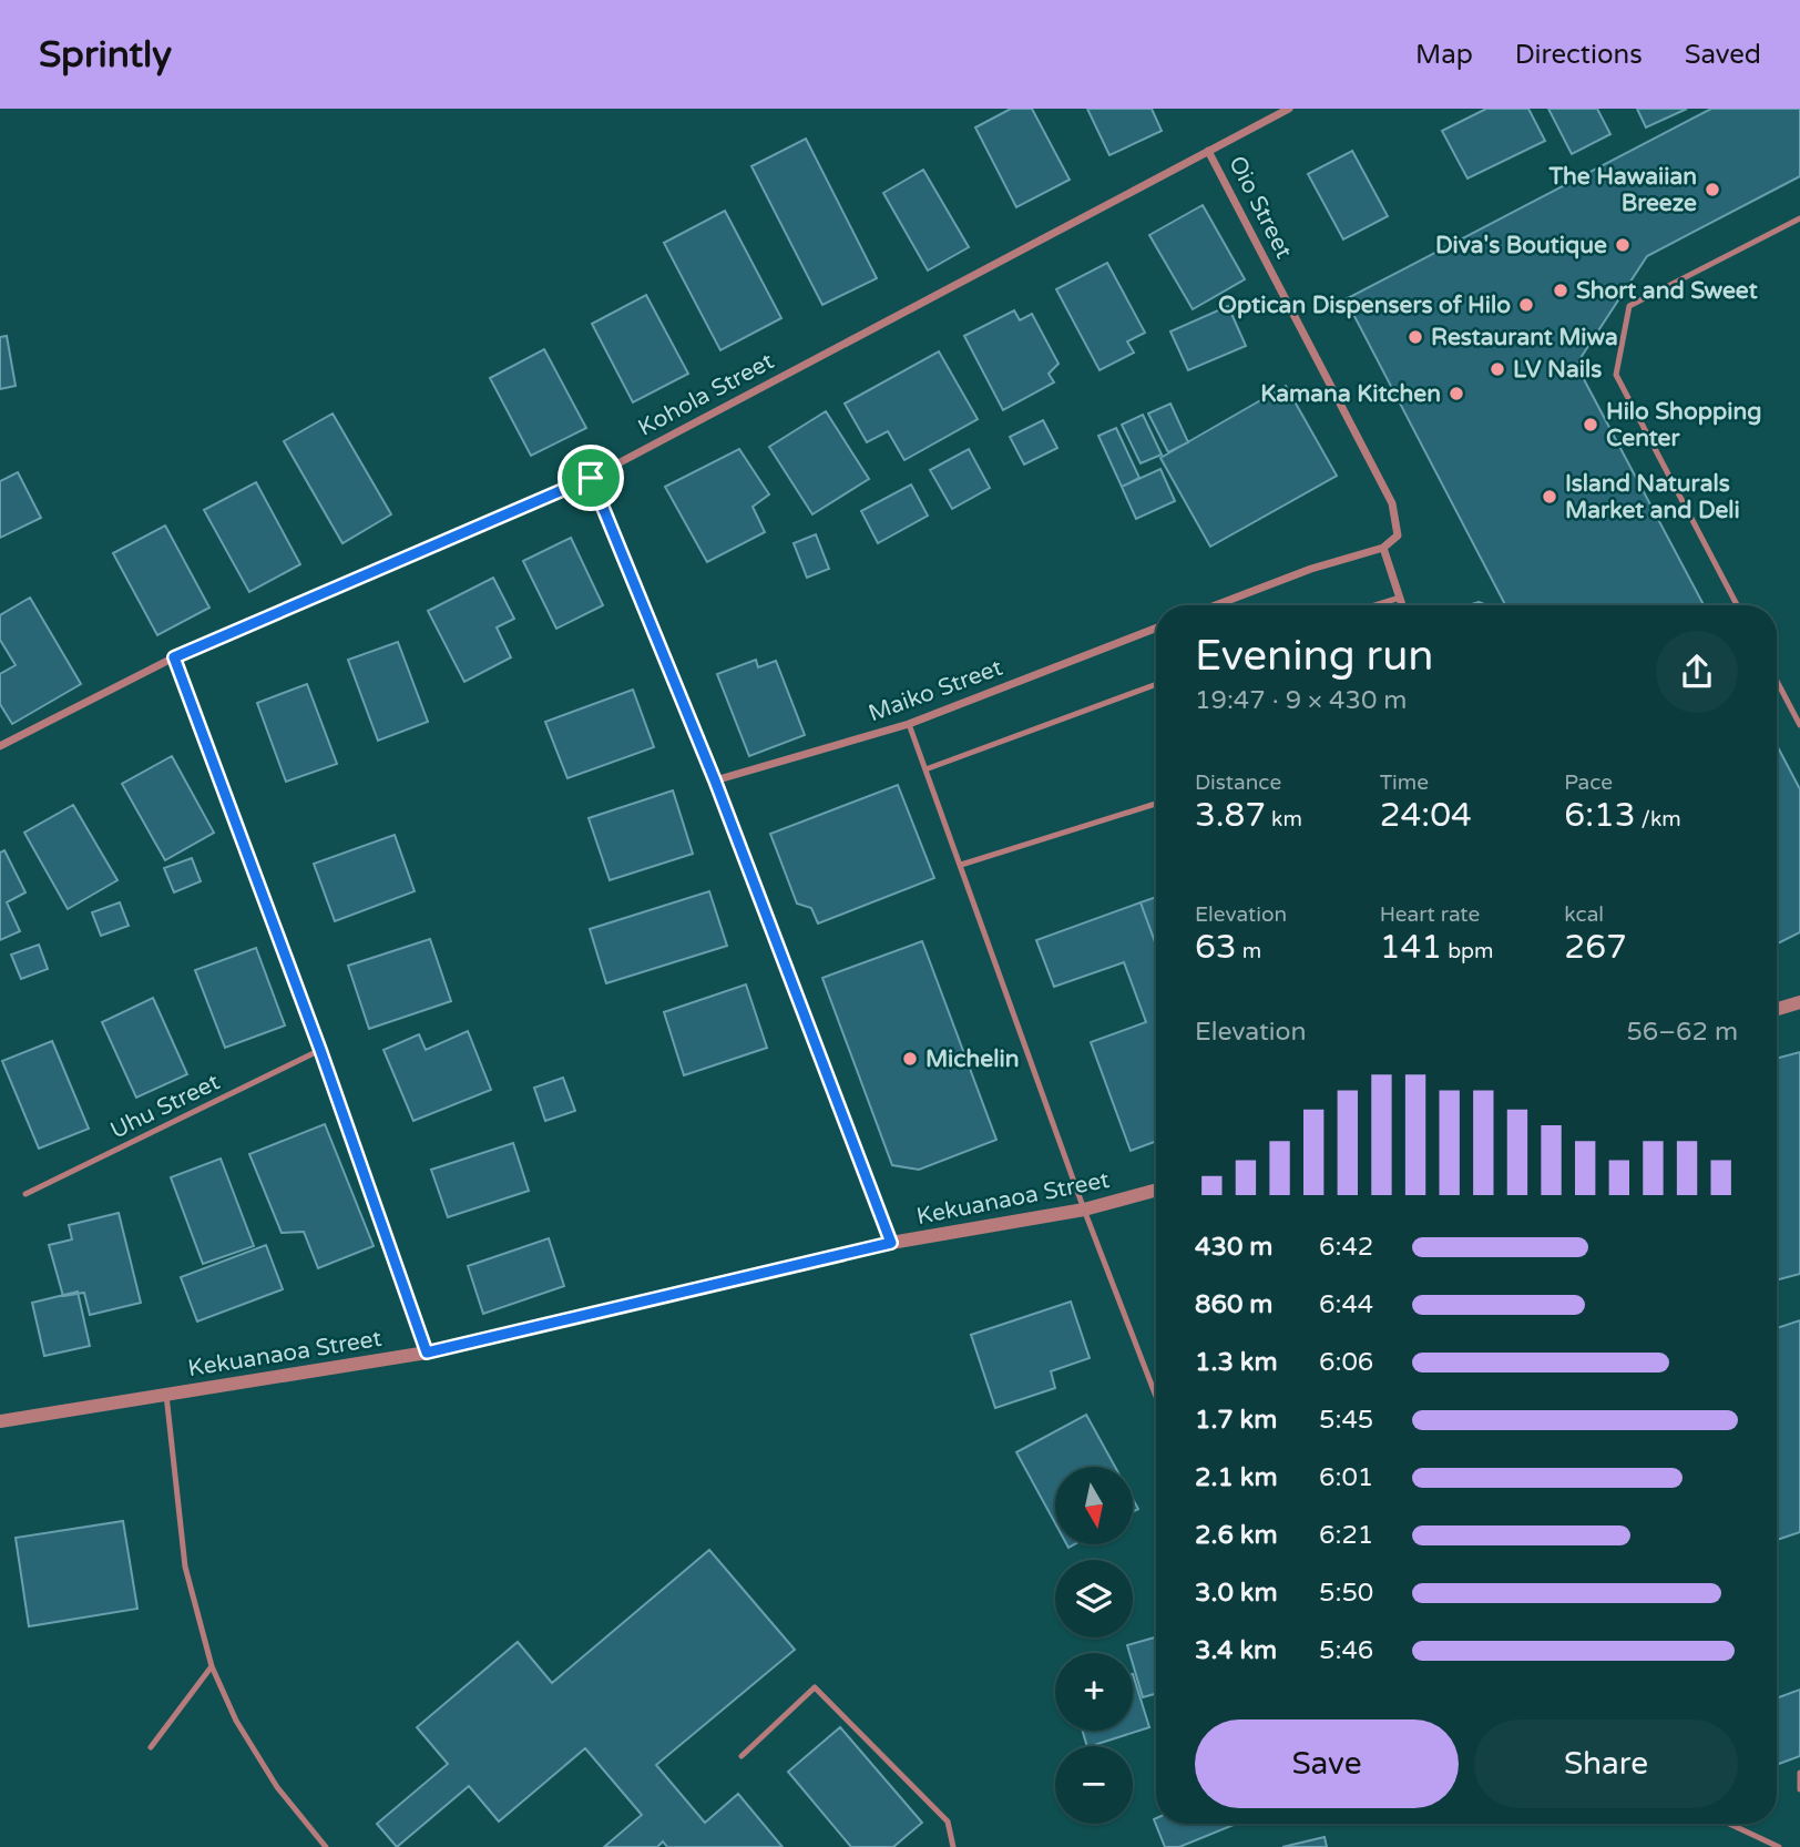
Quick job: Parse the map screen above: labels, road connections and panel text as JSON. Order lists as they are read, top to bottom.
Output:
{
  "streets": {
    "street": [
      "Oio Street",
      "Kohola Street",
      "Maiko Street",
      "Kekuanaoa Street"
    ],
    "lane": ["Uhu Street"]
  },
  "crossings": [
    ["Oio Street", "Kohola Street"]
  ],
  "places": [
    "The Hawaiian Breeze",
    "Diva's Boutique",
    "Short and Sweet",
    "Optican Dispensers of Hilo",
    "Restaurant Miwa",
    "LV Nails",
    "Kamana Kitchen",
    "Hilo Shopping Center",
    "Island Naturals Market and Deli",
    "Michelin"
  ],
  "north": "bottom",
  "page": {
    "header": "Sprintly",
    "nav": ["Map", "Directions", "Saved"],
    "heading": ["Evening run", "19:47 · 9 × 430 m"],
    "stats": [
      ["Distance", "3.87 km"],
      ["Time", "24:04"],
      ["Pace", "6:13 /km"],
      ["Elevation", "63 m"],
      ["Heart rate", "141 bpm"],
      ["kcal", "267"]
    ],
    "chart": ["Elevation", "56–62 m"],
    "list": [
      {
        "name": "430 m",
        "note": "6:42"
      },
      {
        "name": "860 m",
        "note": "6:44"
      },
      {
        "name": "1.3 km",
        "note": "6:06"
      },
      {
        "name": "1.7 km",
        "note": "5:45"
      },
      {
        "name": "2.1 km",
        "note": "6:01"
      },
      {
        "name": "2.6 km",
        "note": "6:21"
      },
      {
        "name": "3.0 km",
        "note": "5:50"
      },
      {
        "name": "3.4 km",
        "note": "5:46"
      }
    ],
    "map_buttons": ["+", "−"],
    "buttons": ["Save", "Share"]
  }
}
